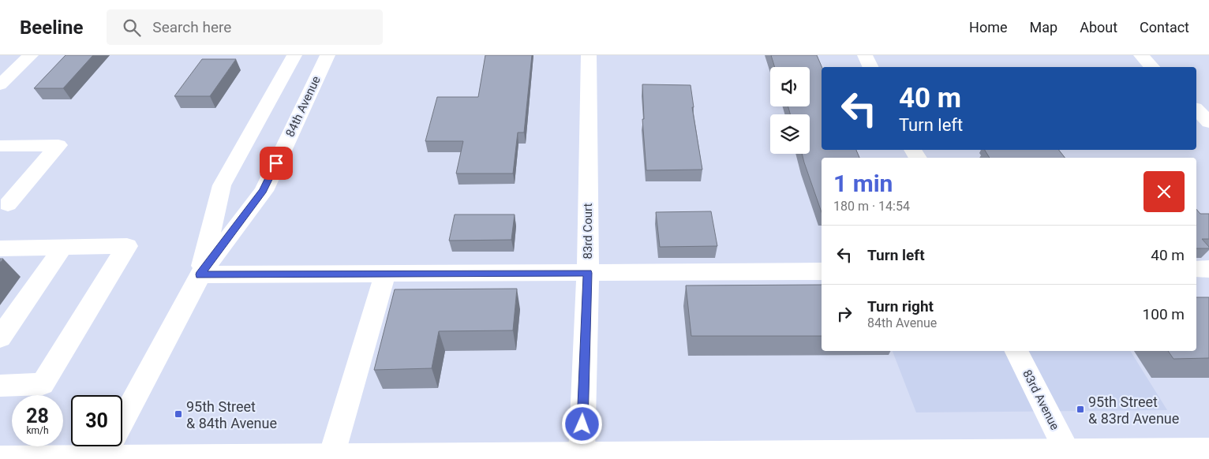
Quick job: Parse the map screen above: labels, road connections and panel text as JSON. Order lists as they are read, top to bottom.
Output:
{
  "streets": {
    "street": ["84th Avenue", "83rd Court", "83rd Avenue"]
  },
  "places": {
    "transit": ["95th Street & 83rd Avenue", "95th Street & 84th Avenue"]
  },
  "page": {
    "header": "Beeline",
    "search": "Search here",
    "nav": [
      "Home",
      "Map",
      "About",
      "Contact"
    ],
    "turn": ["40 m", "Turn left"],
    "heading": ["1 min", "180 m · 14:54"],
    "list": [
      {
        "name": "Turn left",
        "value": "40 m"
      },
      {
        "name": "Turn right",
        "note": "84th Avenue",
        "value": "100 m"
      }
    ],
    "speed": "28 km/h",
    "limit": "30"
  }
}
